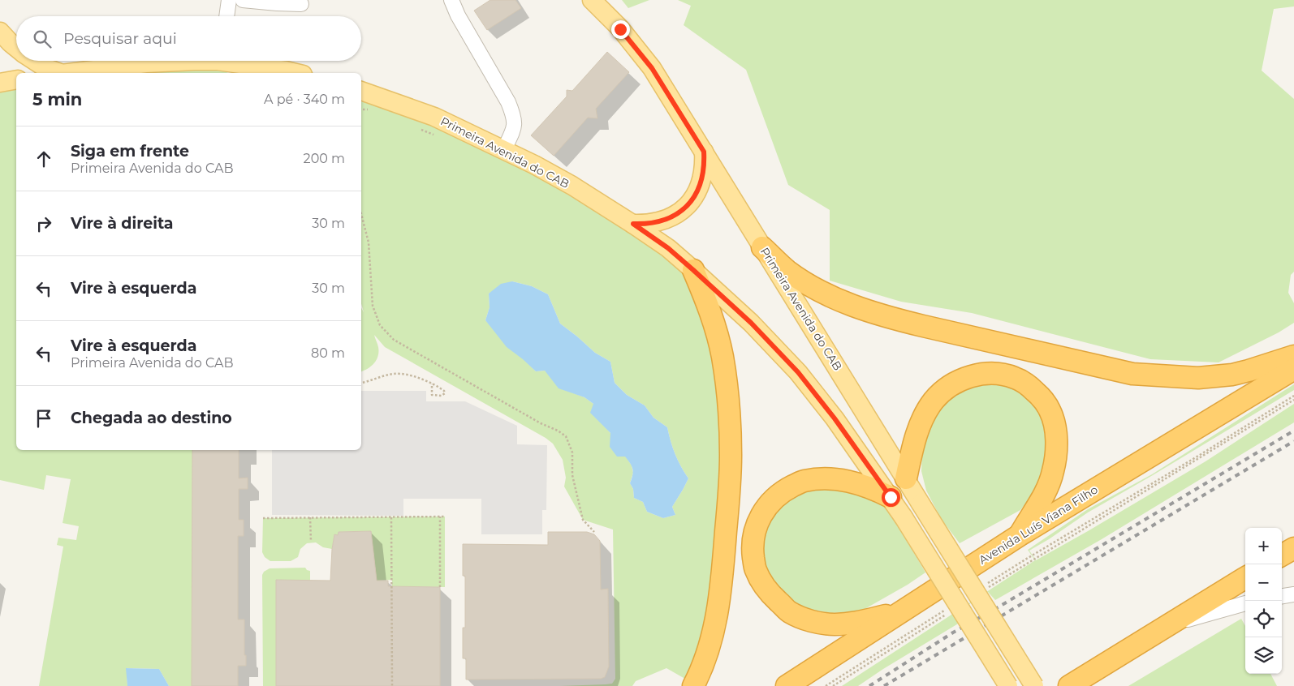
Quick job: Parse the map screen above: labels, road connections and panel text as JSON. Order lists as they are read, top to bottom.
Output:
{
  "streets": {
    "highway": ["Avenida Luís Viana Filho"],
    "main road": ["Primeira Avenida do CAB"]
  },
  "page": {
    "search": "Pesquisar aqui",
    "heading": ["5 min", "A pé · 340 m"],
    "list": [
      ["Siga em frente", "Primeira Avenida do CAB", "200 m"],
      ["Vire à direita", "30 m"],
      ["Vire à esquerda", "30 m"],
      ["Vire à esquerda", "Primeira Avenida do CAB", "80 m"],
      "Chegada ao destino"
    ],
    "map_buttons": ["+", "−"]
  }
}
